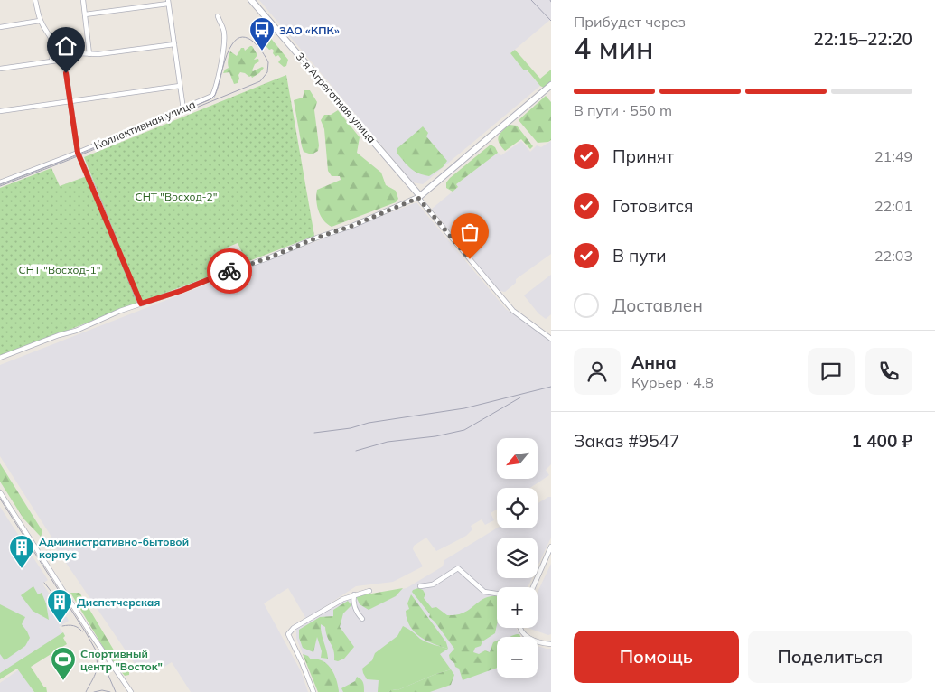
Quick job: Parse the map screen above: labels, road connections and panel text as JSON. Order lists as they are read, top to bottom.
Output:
{
  "streets": {
    "street": ["3-я Агрегатная улица", "Коллективная улица"]
  },
  "parks": ["СНТ \"Восход-2\"", "СНТ \"Восход-1\""],
  "places": {
    "bus stop": ["ЗАО «КПК»"],
    "building": ["Административно-бытовой корпус", "Диспетчерская"],
    "sports": ["Спортивный центр \"Восток\""]
  },
  "north": "bottom left",
  "page": {
    "heading": ["4 мин", "Прибудет через", "22:15–22:20"],
    "panel": [
      "Анна",
      "Курьер · 4.8",
      "Заказ #9547",
      "1 400 ₽"
    ],
    "bar": "В пути · 550 m",
    "list": [
      ["Принят", "21:49"],
      ["Готовится", "22:01"],
      ["В пути", "22:03"],
      "Доставлен"
    ],
    "map_buttons": ["+", "−"],
    "buttons": ["Помощь", "Поделиться"]
  }
}
